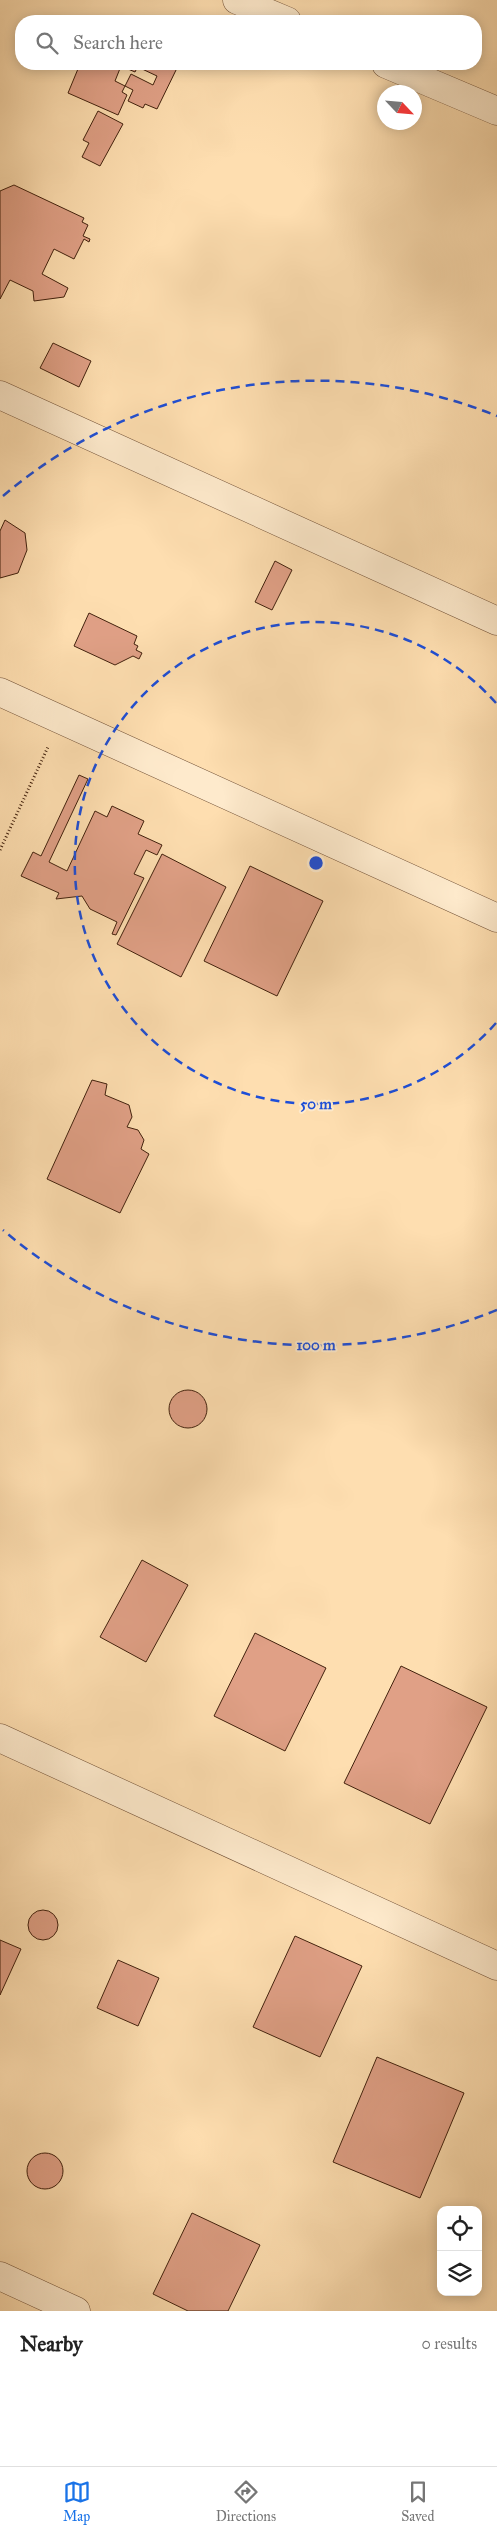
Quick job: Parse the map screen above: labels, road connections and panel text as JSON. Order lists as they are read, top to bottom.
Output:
{
  "north": "bottom right",
  "page": {
    "search": "Search here",
    "heading": ["Nearby", "0 results"],
    "nav": ["Map", "Directions", "Saved"]
  },
  "rings": ["50 m", "100 m"]
}
